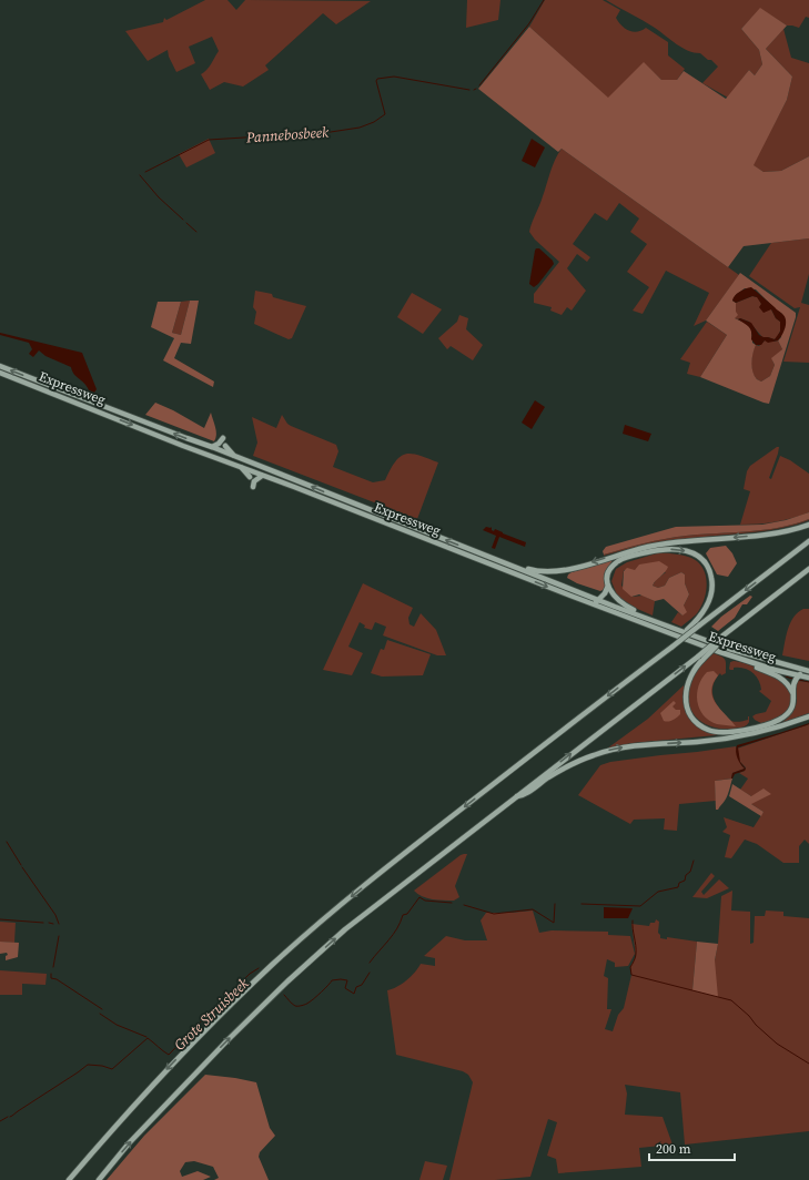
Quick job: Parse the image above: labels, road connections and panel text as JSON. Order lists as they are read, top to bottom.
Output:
{
  "streets": {
    "highway": ["Expressweg"]
  },
  "water": ["Pannebosbeek", "Grote Struisbeek"],
  "scale_bar": "200 m"
}
